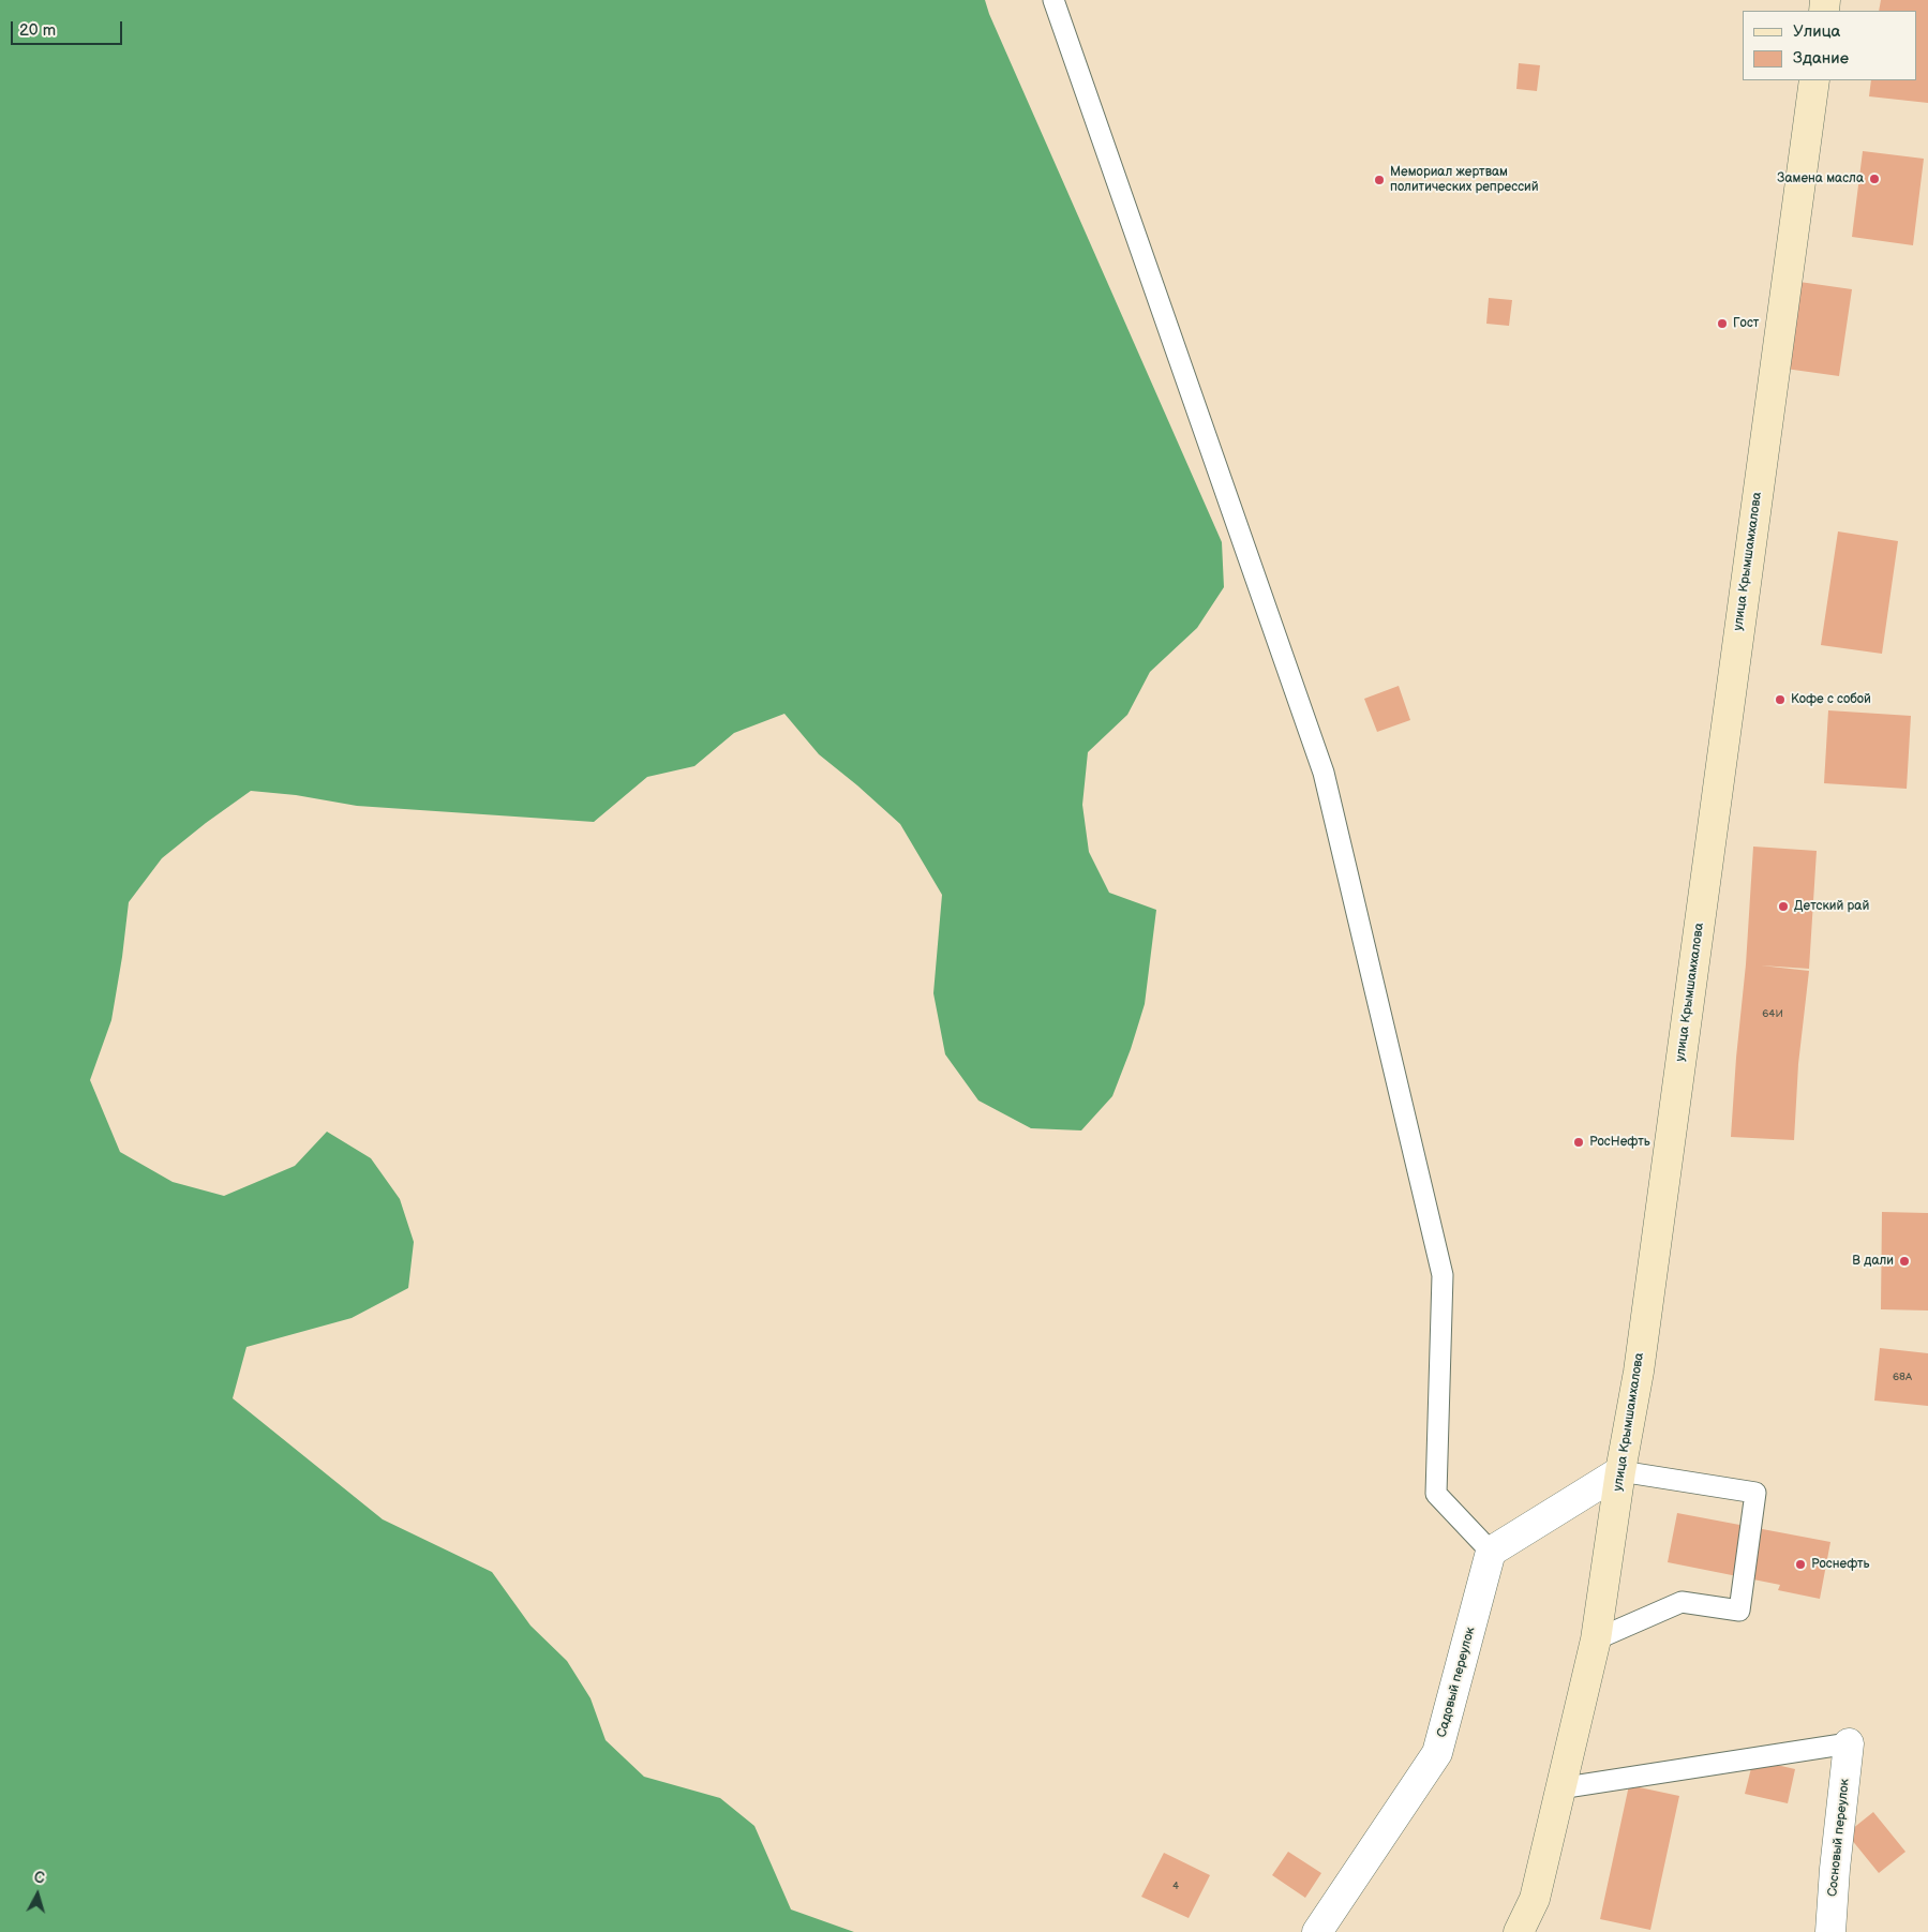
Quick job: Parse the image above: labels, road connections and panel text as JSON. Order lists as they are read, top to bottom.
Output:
{
  "streets": {
    "main road": ["улица Крымшамхалова"],
    "street": ["Садовый переулок", "Сосновый переулок"]
  },
  "places": [
    "Замена масла",
    "Мемориал жертвам политических репрессий",
    "Гост",
    "Кофе с собой",
    "Детский рай",
    "РосНефть",
    "В дали",
    "Роснефть"
  ],
  "house_numbers": ["64И", "68А", "4"],
  "legend": ["Улица", "Здание"],
  "scale_bar": "20 m",
  "north": "top"
}
